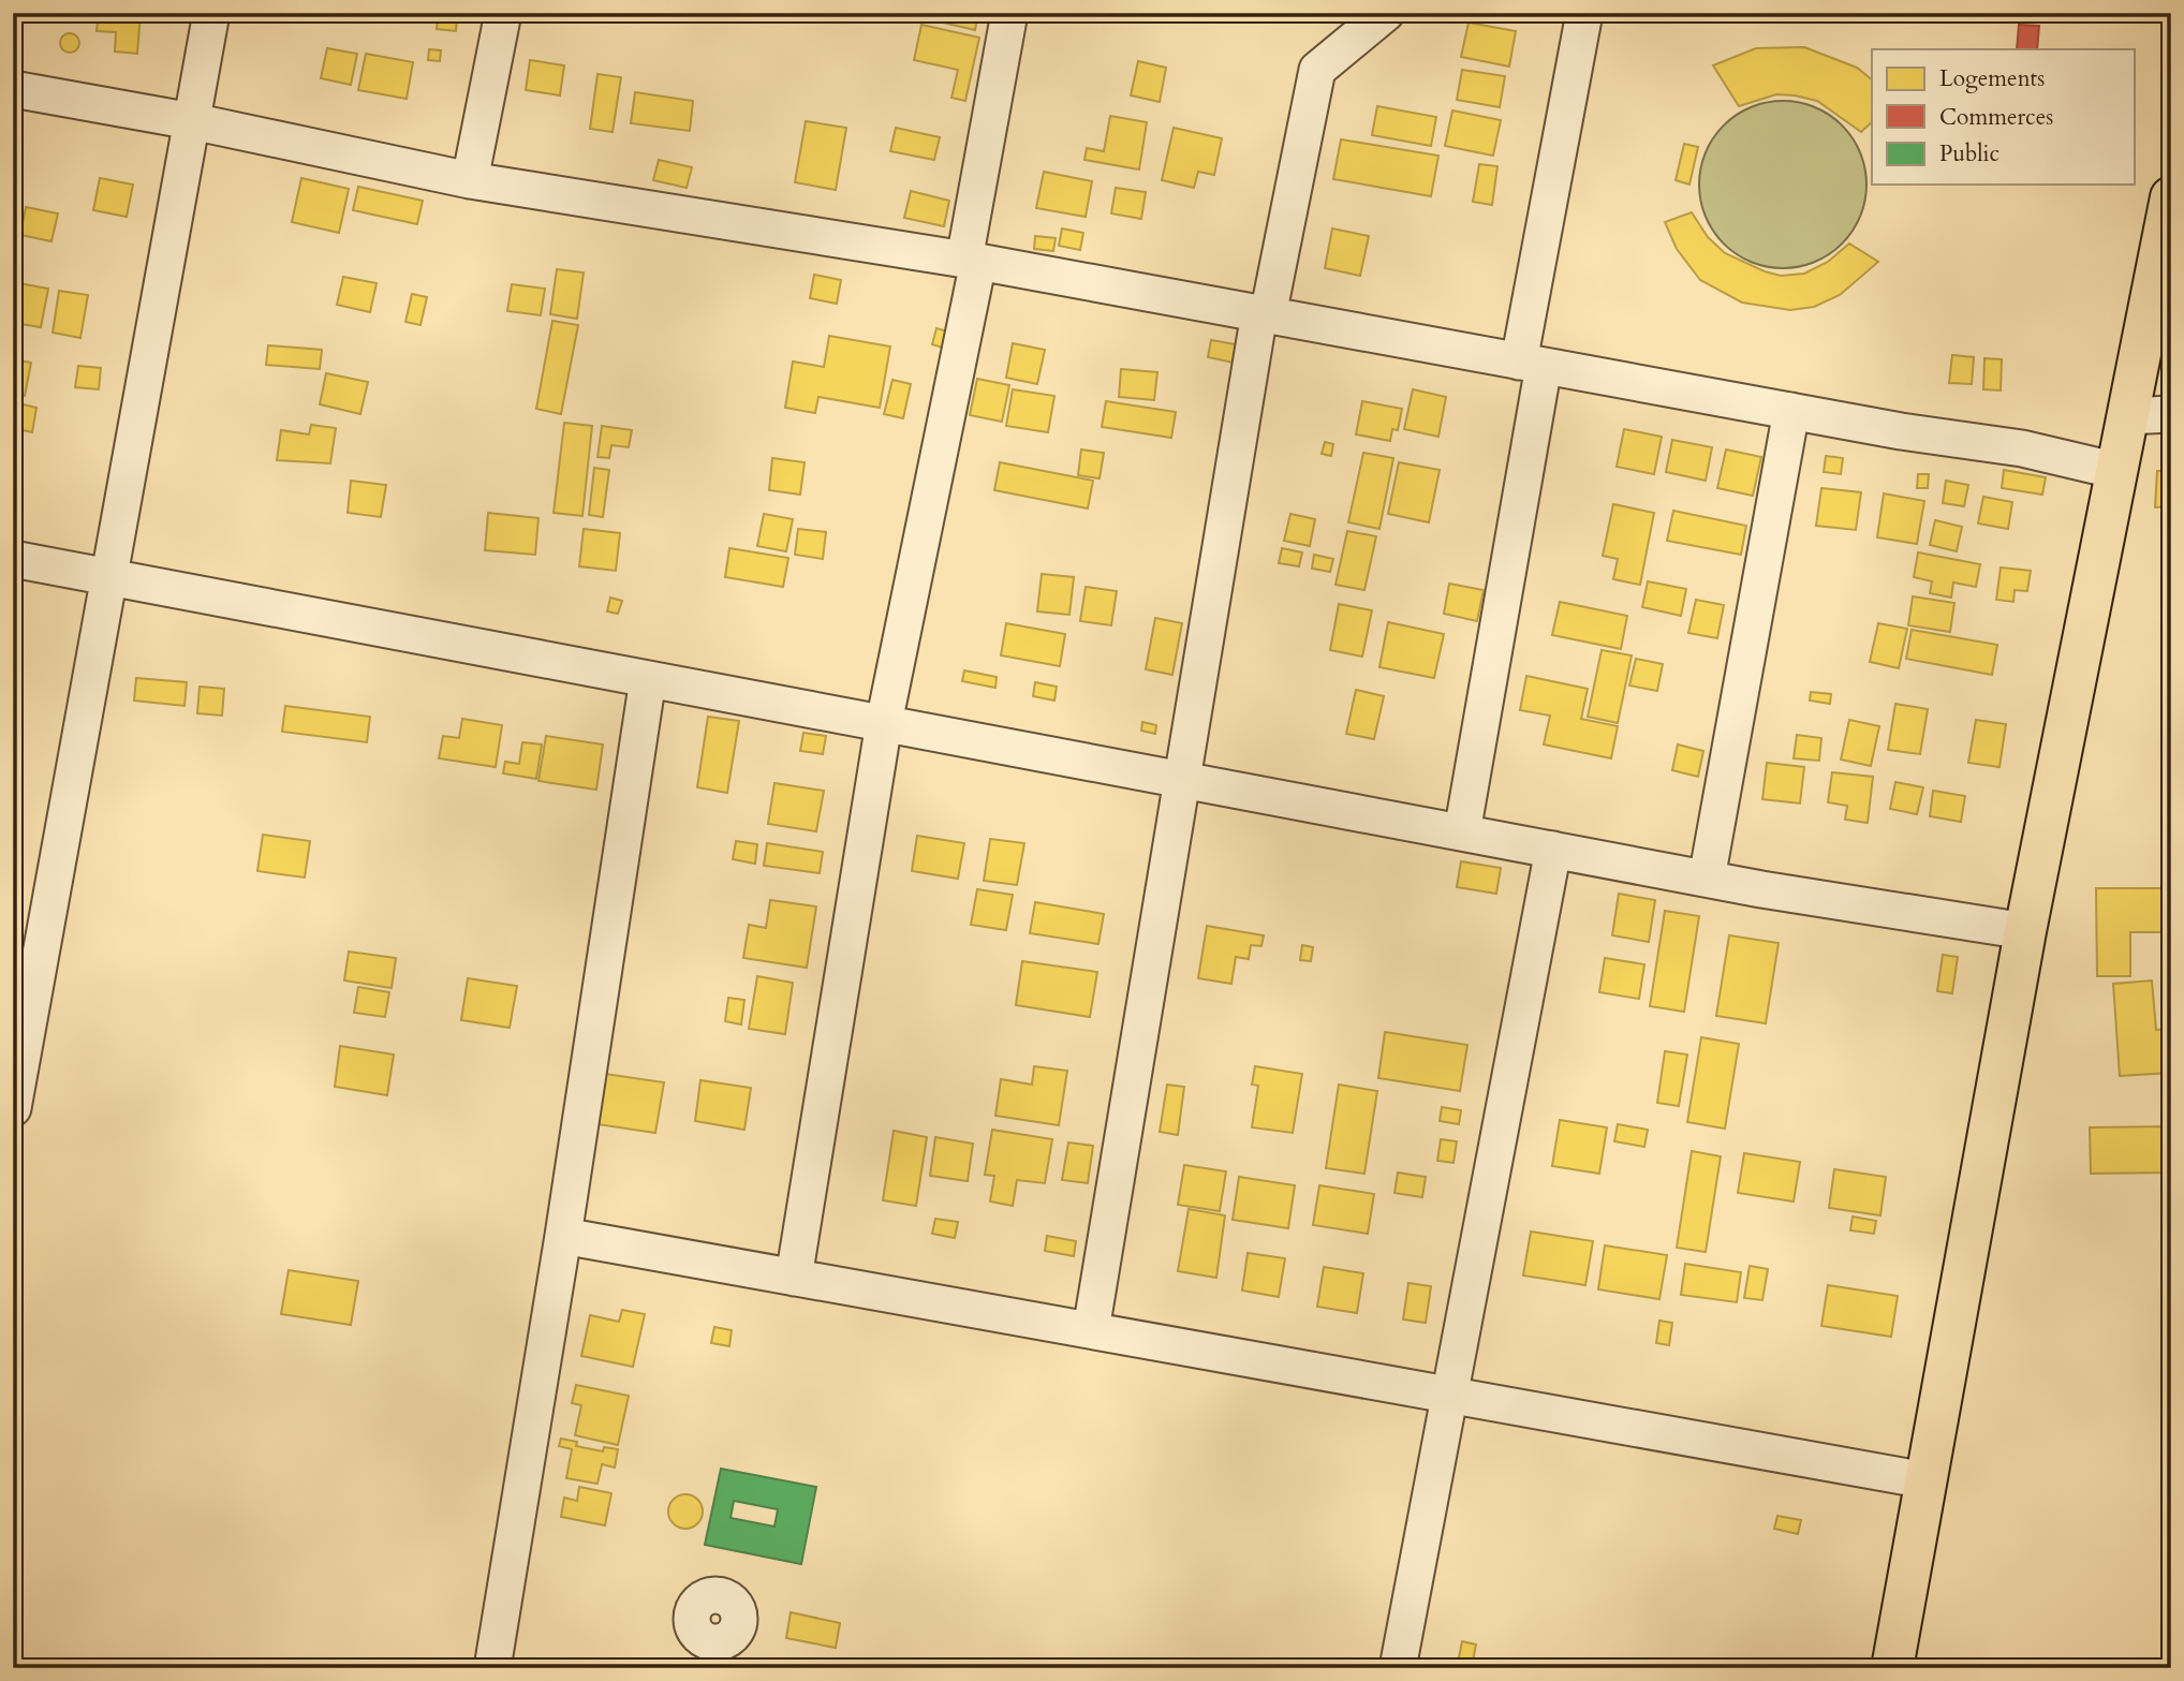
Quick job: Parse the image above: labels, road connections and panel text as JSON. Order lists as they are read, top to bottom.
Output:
{
  "legend": ["Logements", "Commerces", "Public"]
}
